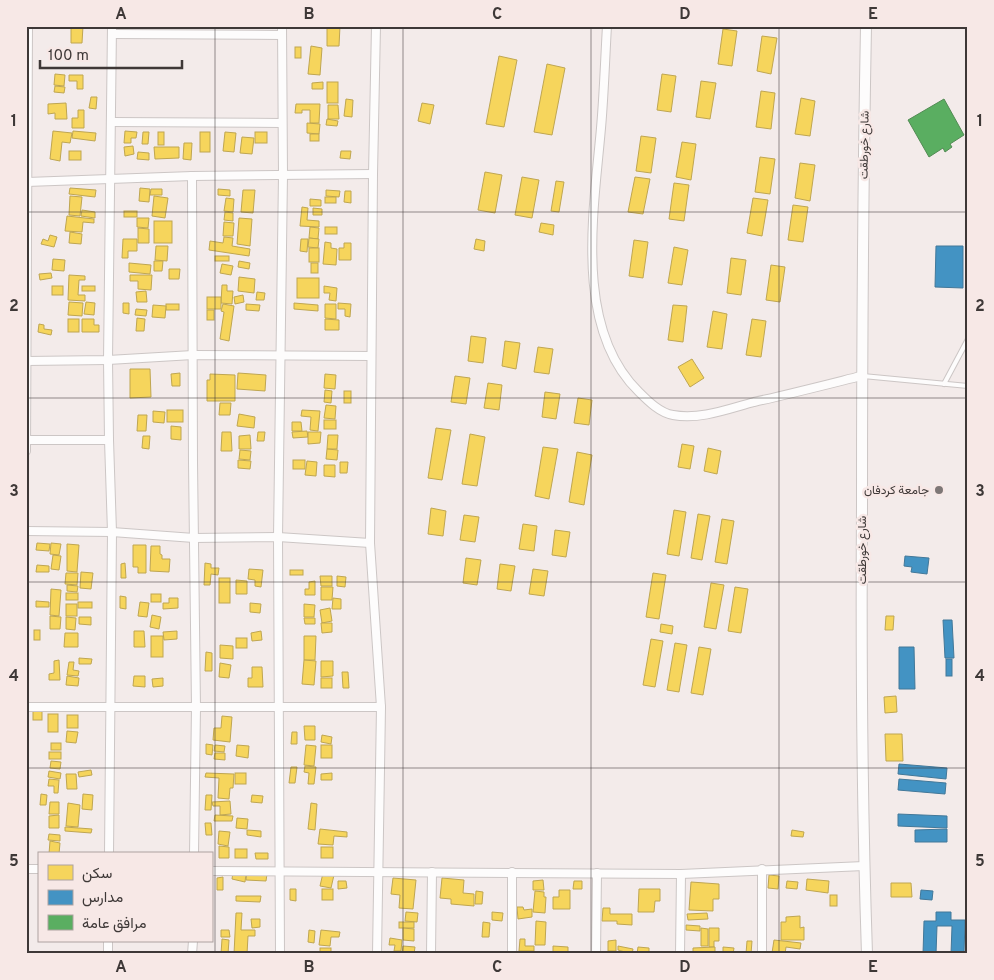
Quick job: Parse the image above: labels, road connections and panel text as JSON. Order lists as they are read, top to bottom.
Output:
{
  "streets": {
    "street": ["شارع خورطقت"]
  },
  "places": ["جامعة كردفان"],
  "legend": ["سكن", "مدارس", "مرافق عامة"],
  "scale_bar": "100 m",
  "grid": {
    "columns": [
      "A",
      "B",
      "C",
      "D",
      "E"
    ],
    "rows": [
      "1",
      "2",
      "3",
      "4",
      "5"
    ]
  }
}
